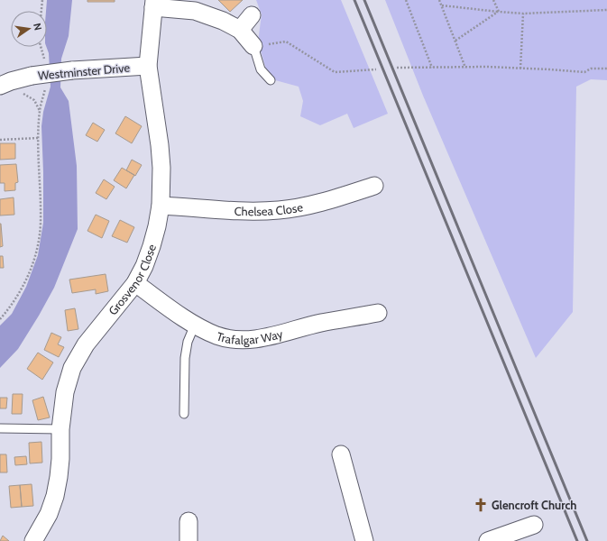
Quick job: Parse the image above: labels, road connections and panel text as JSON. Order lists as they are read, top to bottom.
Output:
{
  "streets": {
    "street": [
      "Westminster Drive",
      "Chelsea Close",
      "Grosvenor Close",
      "Trafalgar Way"
    ]
  },
  "crossings": [
    ["Westminster Drive", "Grosvenor Close"],
    ["Chelsea Close", "Grosvenor Close"],
    ["Grosvenor Close", "Trafalgar Way"]
  ],
  "places": {
    "church": ["Glencroft Church"]
  },
  "north": "right"
}
